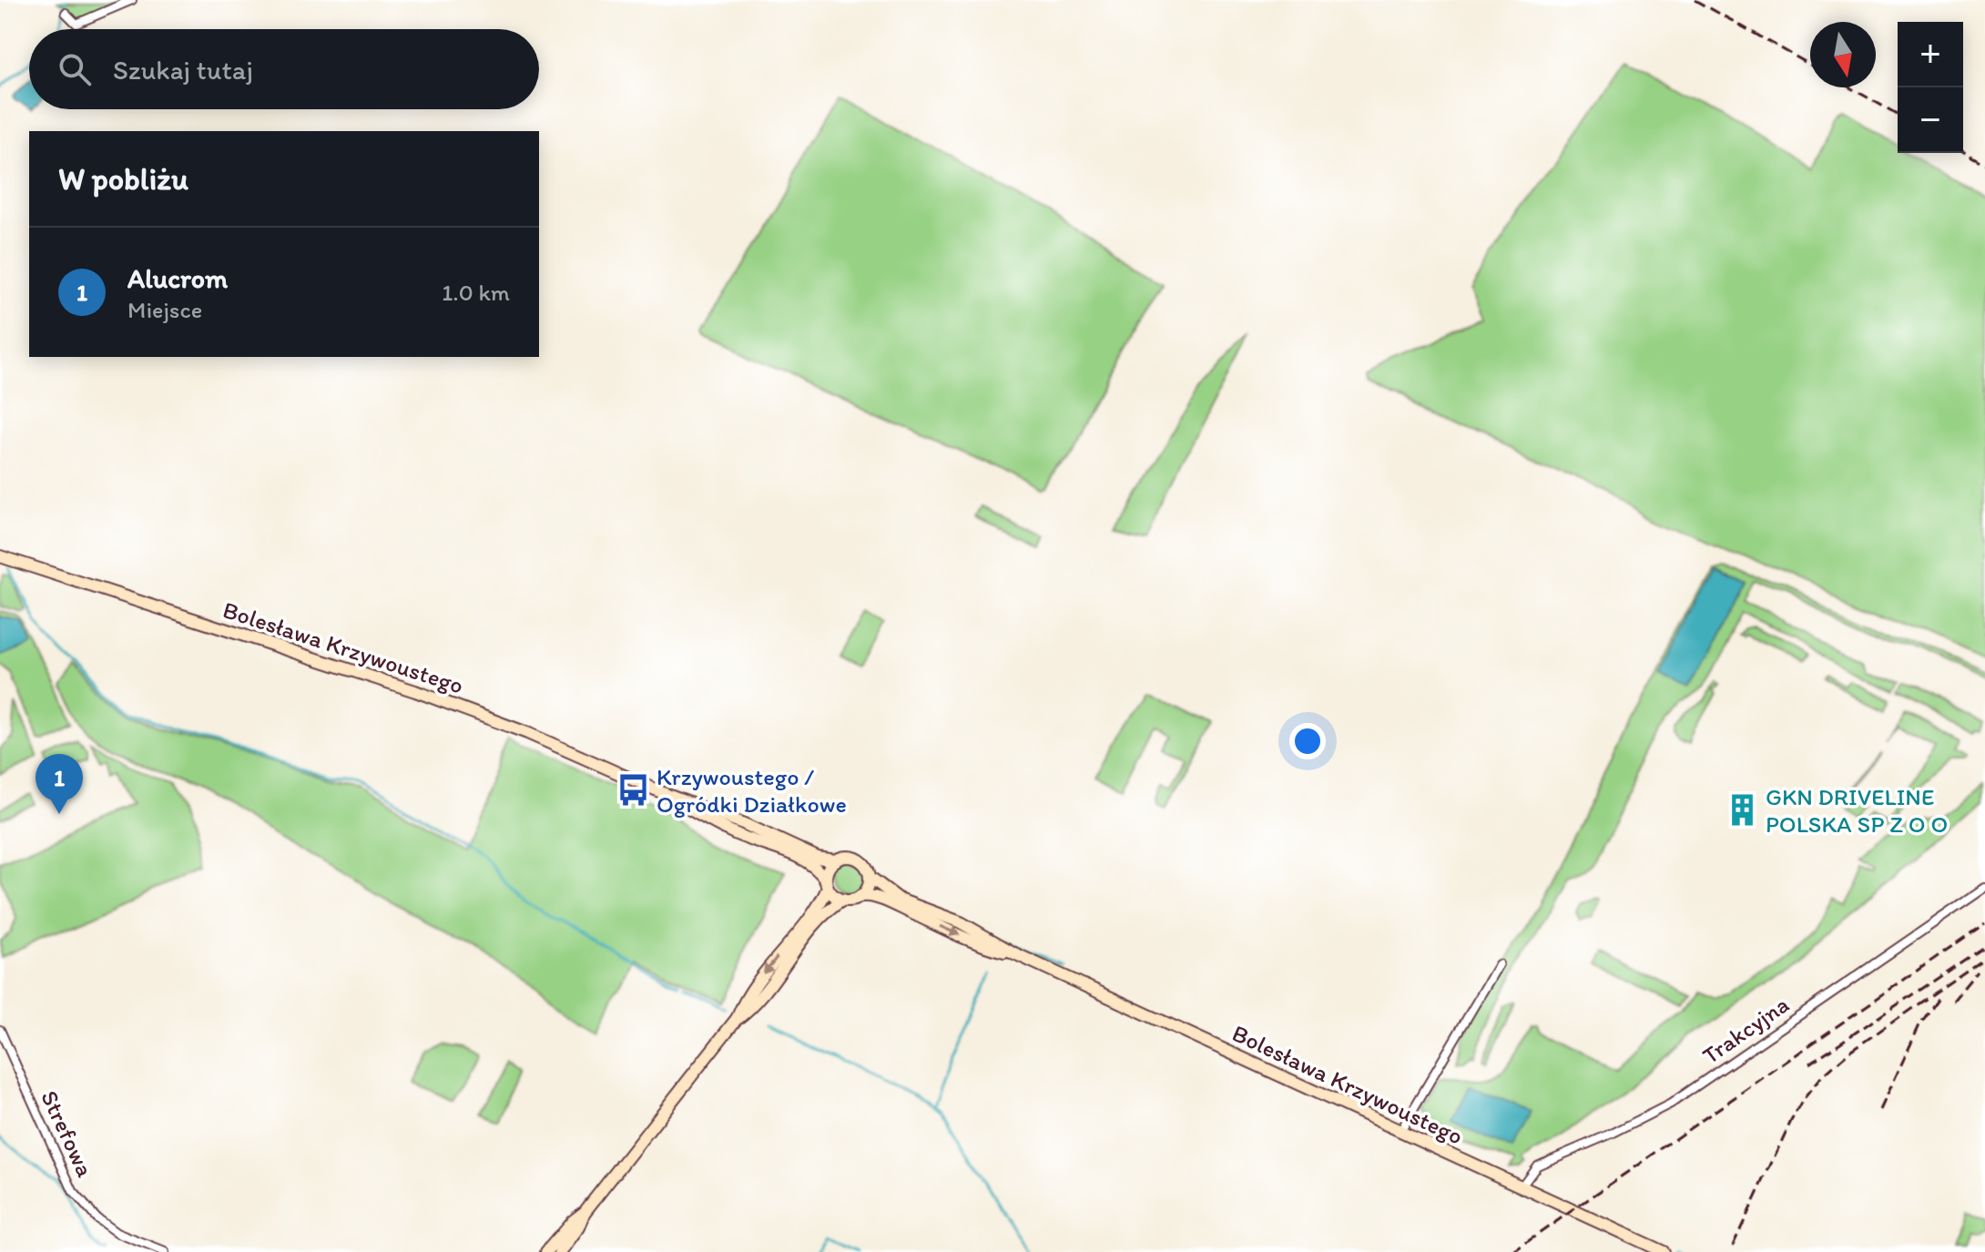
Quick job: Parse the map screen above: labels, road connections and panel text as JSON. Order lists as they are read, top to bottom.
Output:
{
  "streets": {
    "main road": ["Bolesława Krzywoustego"],
    "street": ["Trakcyjna", "Strefowa"]
  },
  "crossings": [
    ["Bolesława Krzywoustego", "Trakcyjna"]
  ],
  "places": {
    "bus stop": ["Krzywoustego / Ogródki Działkowe"],
    "building": ["GKN DRIVELINE POLSKA SP Z O O"]
  },
  "north": "bottom",
  "page": {
    "map_buttons": ["+", "−"],
    "search": "Szukaj tutaj",
    "heading": "W pobliżu",
    "list": [
      {
        "mark": "1",
        "name": "Alucrom",
        "note": "Miejsce",
        "value": "1.0 km"
      }
    ],
    "pins": "1"
  }
}
